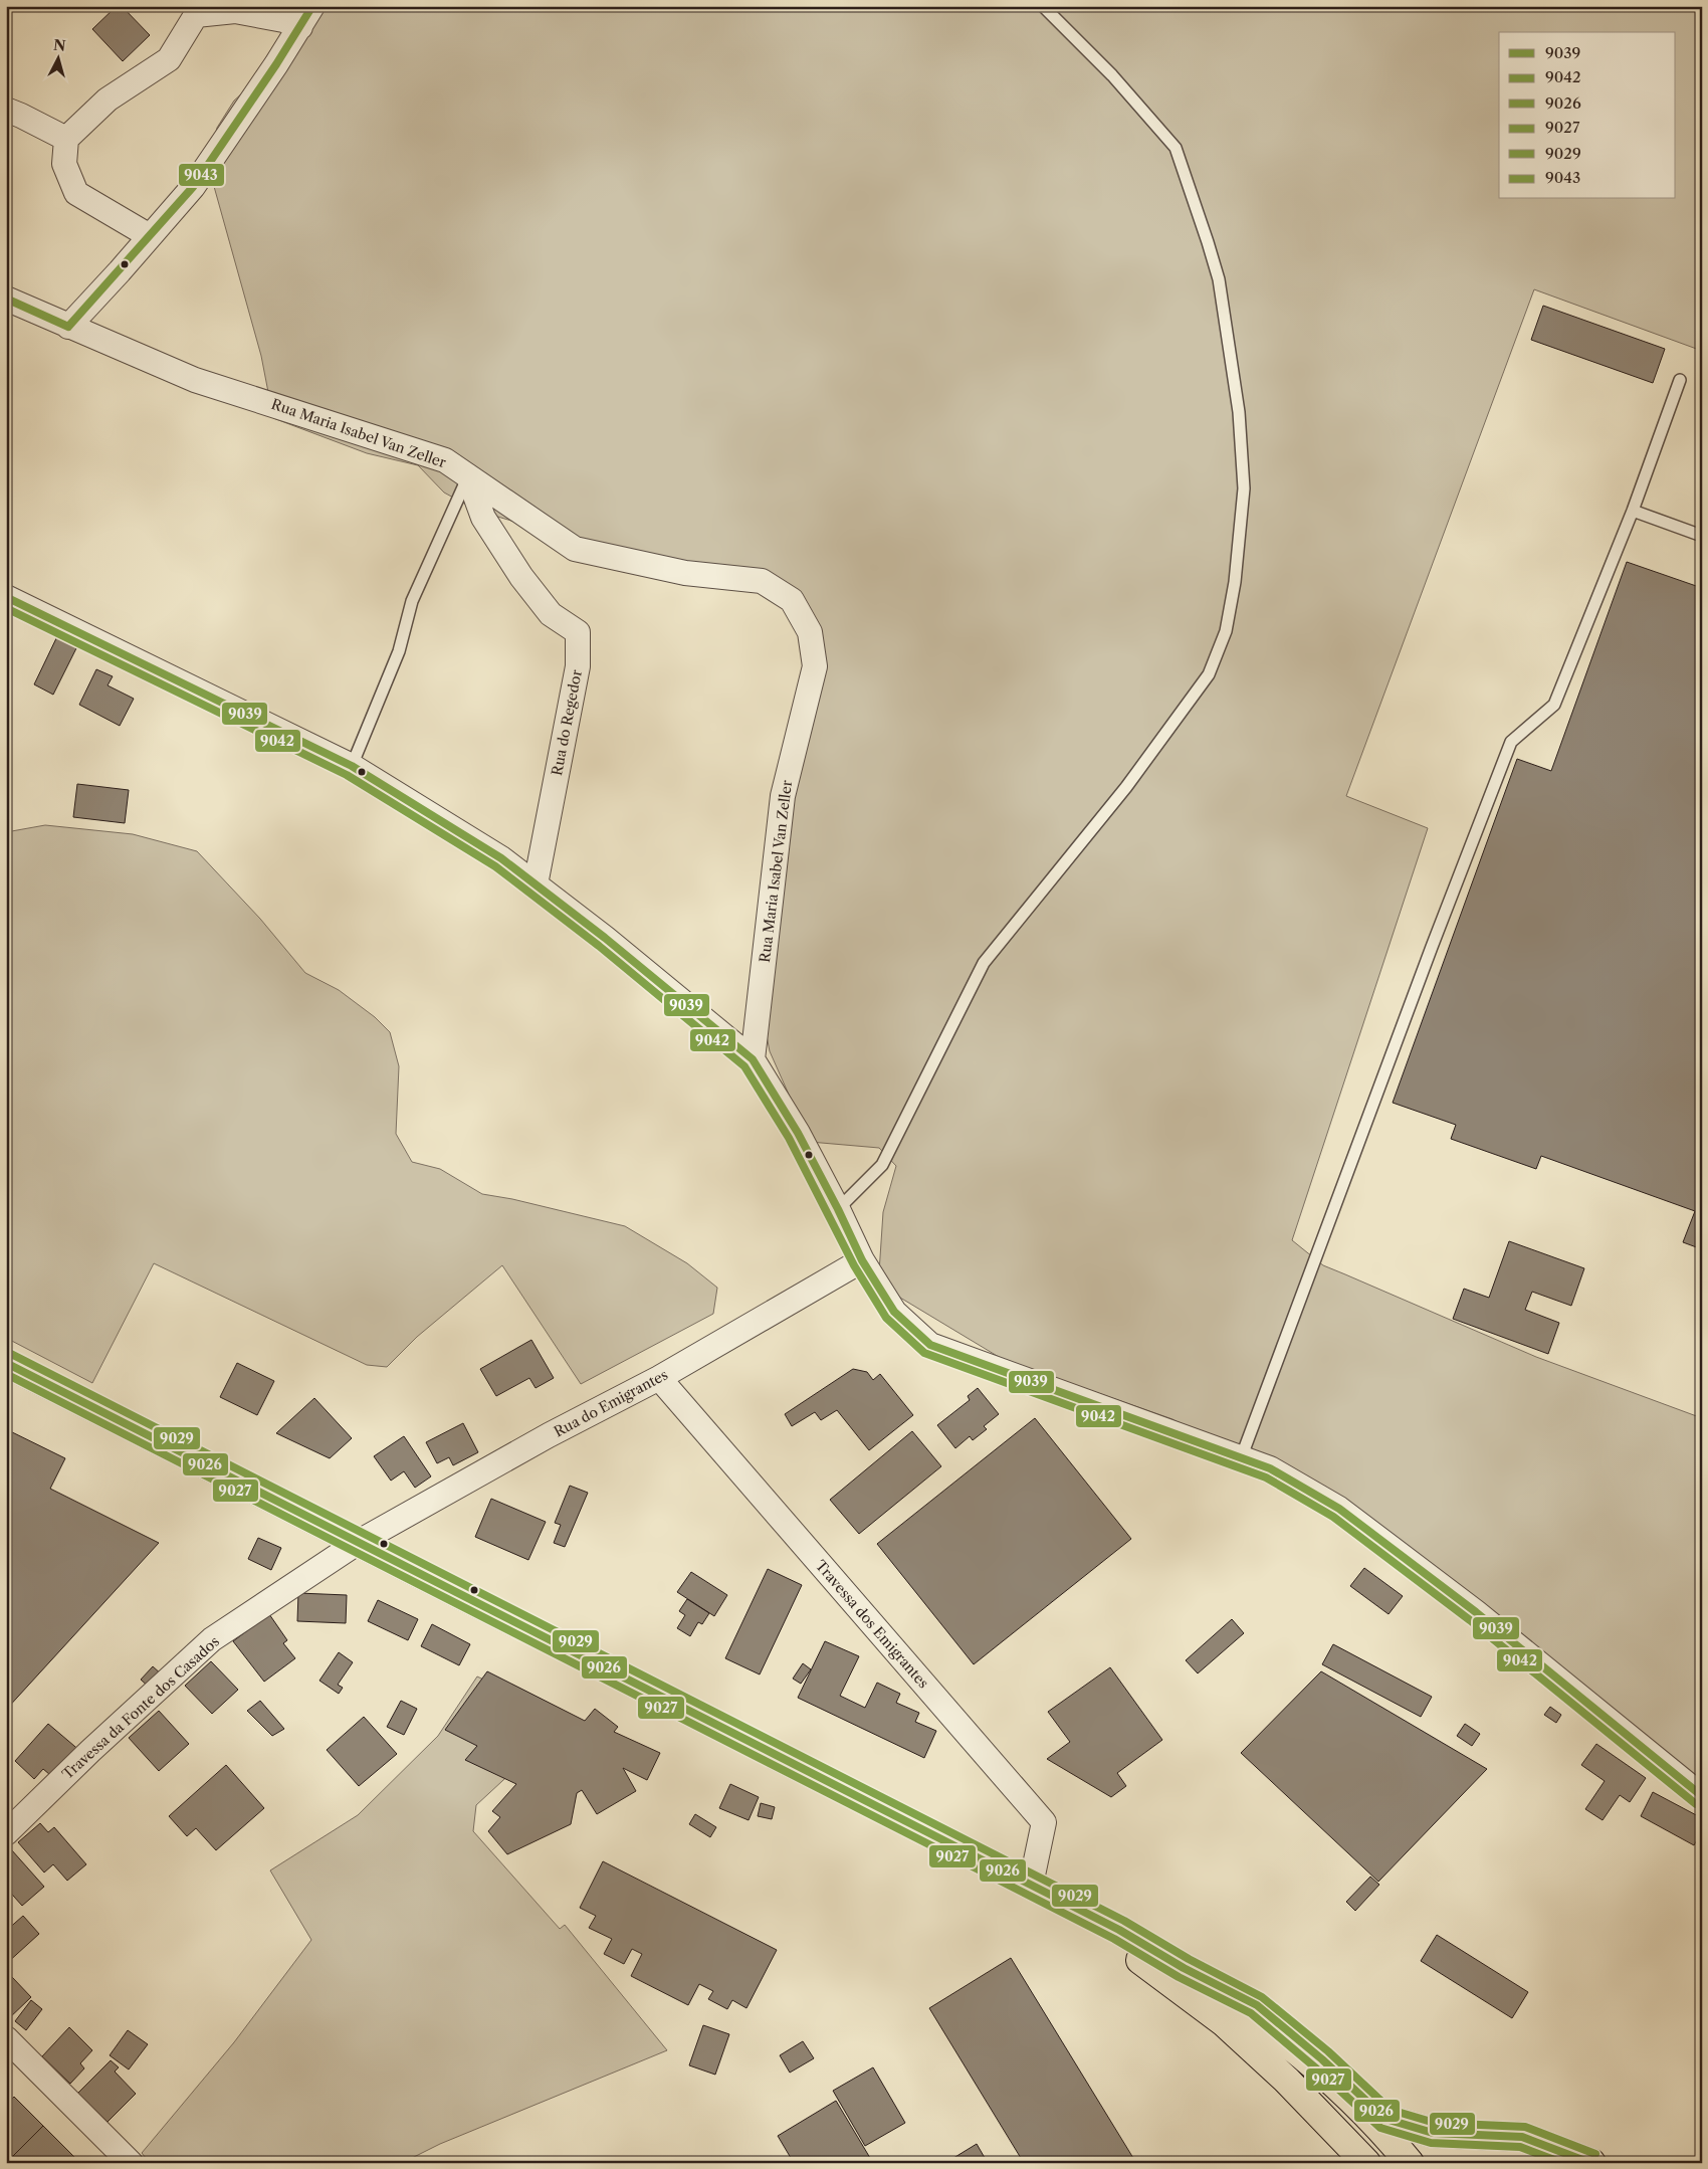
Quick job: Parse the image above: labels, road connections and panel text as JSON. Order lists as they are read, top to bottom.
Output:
{
  "streets": {
    "street": [
      "Rua Maria Isabel Van Zeller",
      "Rua do Regedor",
      "Rua do Emigrantes",
      "Travessa dos Emigrantes",
      "Travessa da Fonte dos Casados"
    ]
  },
  "crossings": [
    ["Rua Maria Isabel Van Zeller", "Rua do Regedor"],
    ["Rua do Emigrantes", "Travessa dos Emigrantes"],
    ["Rua do Emigrantes", "Travessa da Fonte dos Casados"]
  ],
  "lines": [
    "transit line 9043",
    "transit line 9039",
    "transit line 9042",
    "transit line 9029",
    "transit line 9026",
    "transit line 9027"
  ],
  "legend": [
    "9039",
    "9042",
    "9026",
    "9027",
    "9029",
    "9043"
  ],
  "north": "top"
}
